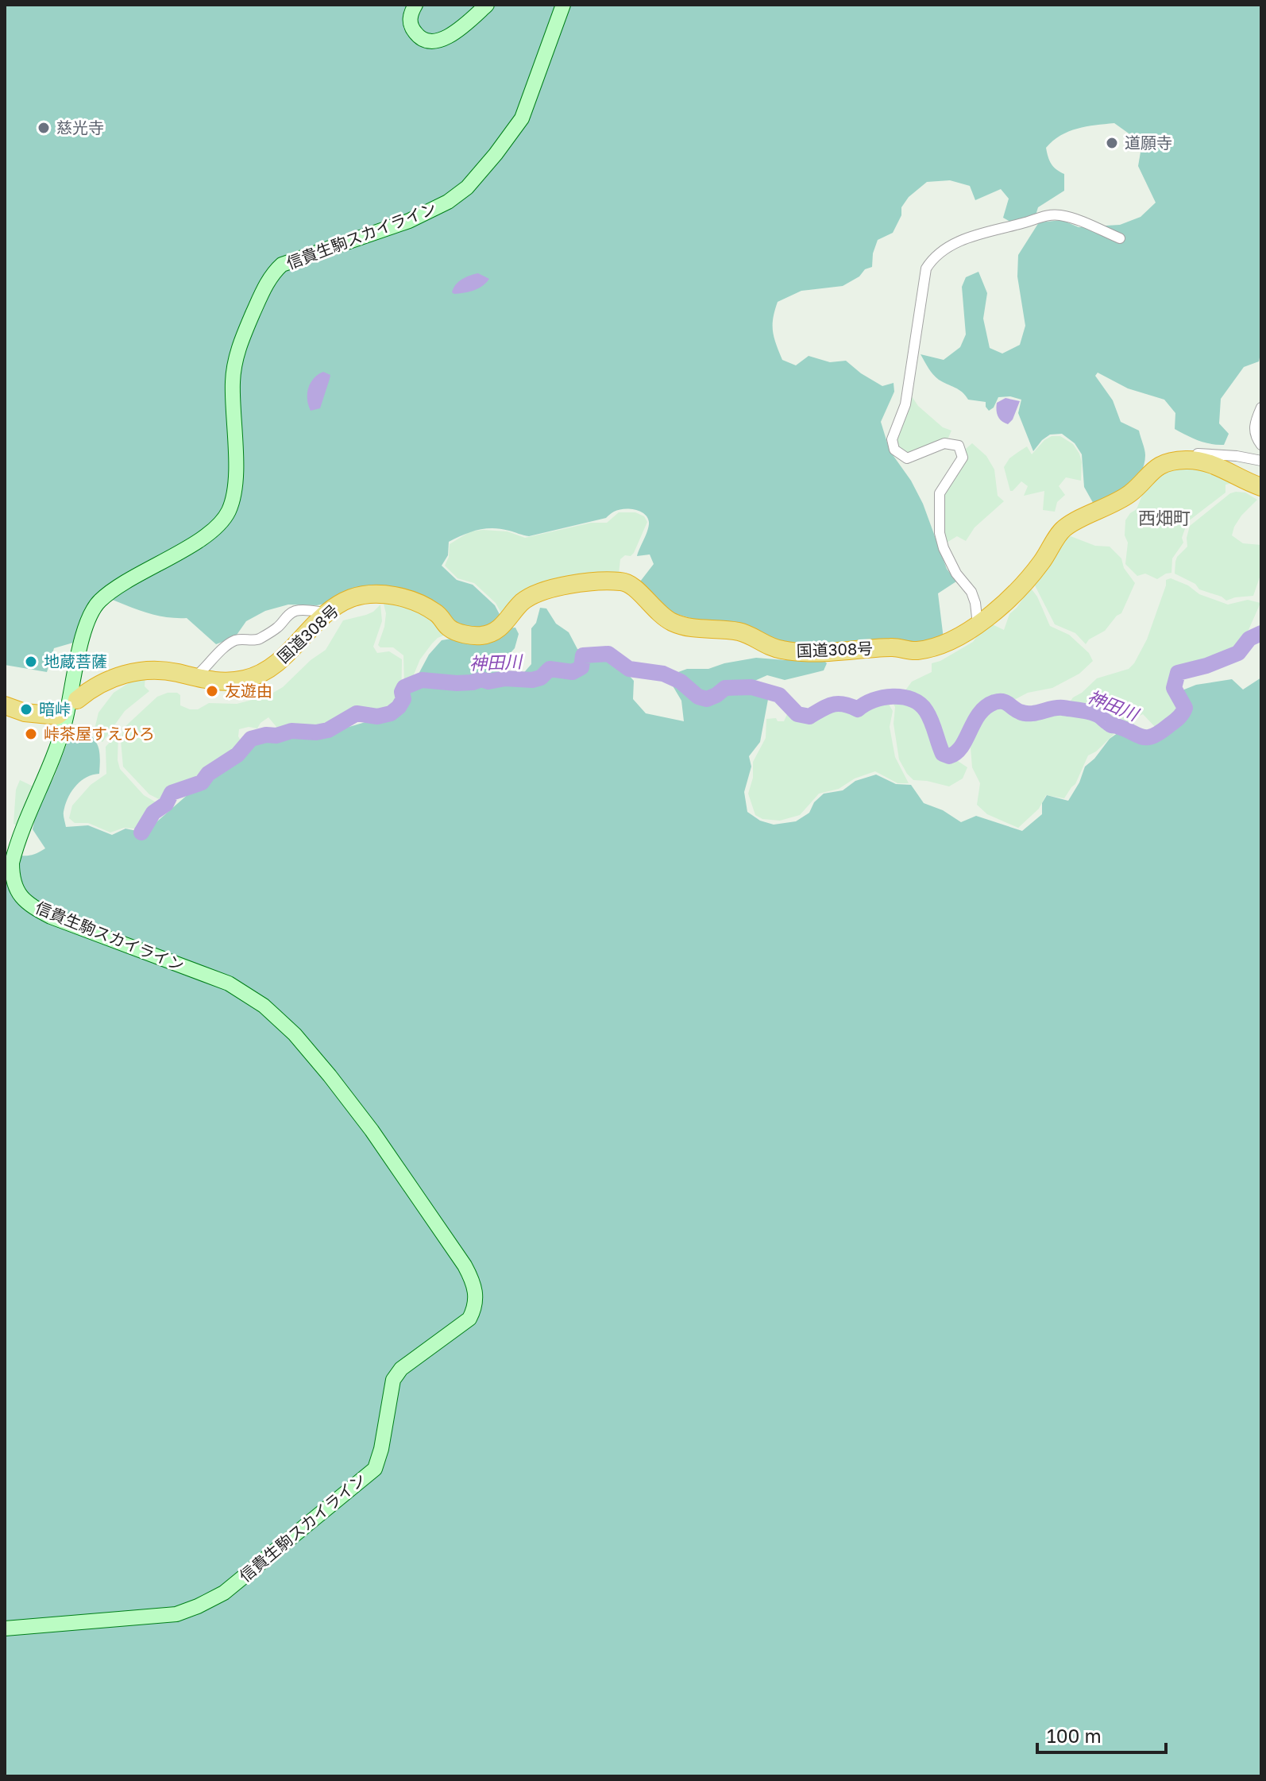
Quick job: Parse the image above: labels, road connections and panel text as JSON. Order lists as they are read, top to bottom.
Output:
{
  "streets": {
    "highway": ["国道308号"],
    "street": ["信貴生駒スカイライン"]
  },
  "districts": ["西畑町"],
  "water": ["神田川"],
  "places": [
    "慈光寺",
    "道願寺",
    "地蔵菩薩",
    "友遊由",
    "暗峠",
    "峠茶屋すえひろ"
  ],
  "scale_bar": "100 m"
}
